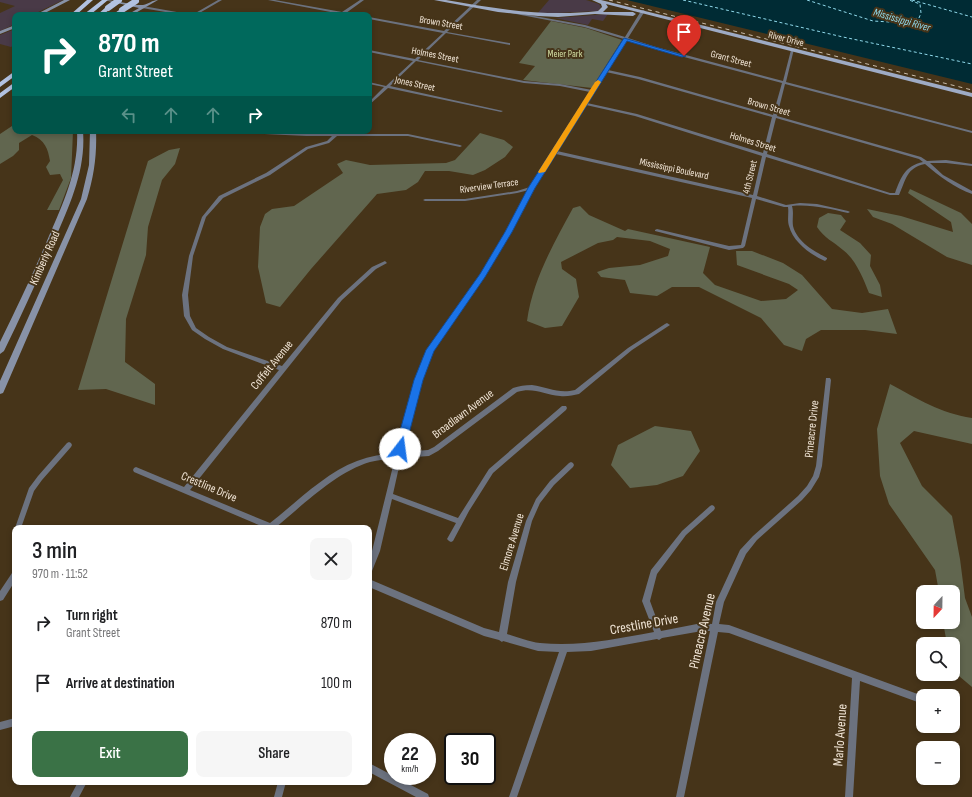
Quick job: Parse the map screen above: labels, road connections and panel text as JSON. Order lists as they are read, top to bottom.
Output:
{
  "streets": {
    "main road": ["River Drive", "Grant Street", "Kimberly Road"],
    "street": [
      "Brown Street",
      "Holmes Street",
      "Jones Street",
      "Mississippi Boulevard",
      "4th Street",
      "Riverview Terrace",
      "Coffelt Avenue",
      "Broadlawn Avenue",
      "Pineacre Drive",
      "Crestline Drive",
      "Elmore Avenue",
      "Pineacre Avenue",
      "Marlo Avenue"
    ]
  },
  "crossings": [
    ["Brown Street", "Holmes Street"],
    ["Brown Street", "4th Street"],
    ["River Drive", "4th Street"],
    ["Holmes Street", "4th Street"],
    ["Grant Street", "4th Street"],
    ["Mississippi Boulevard", "4th Street"],
    ["Coffelt Avenue", "Crestline Drive"],
    ["Pineacre Drive", "Pineacre Avenue"],
    ["Crestline Drive", "Elmore Avenue"],
    ["Crestline Drive", "Pineacre Avenue"],
    ["Crestline Drive", "Marlo Avenue"]
  ],
  "water": ["Mississippi River"],
  "parks": ["Meier Park"],
  "north": "bottom",
  "page": {
    "turn": ["870 m", "Grant Street"],
    "heading": ["3 min", "970 m · 11:52"],
    "map_buttons": ["+", "−"],
    "list": [
      {
        "name": "Turn right",
        "note": "Grant Street",
        "value": "870 m"
      },
      {
        "name": "Arrive at destination",
        "value": "100 m"
      }
    ],
    "buttons": ["Exit", "Share"],
    "speed": "22 km/h",
    "limit": "30"
  }
}
